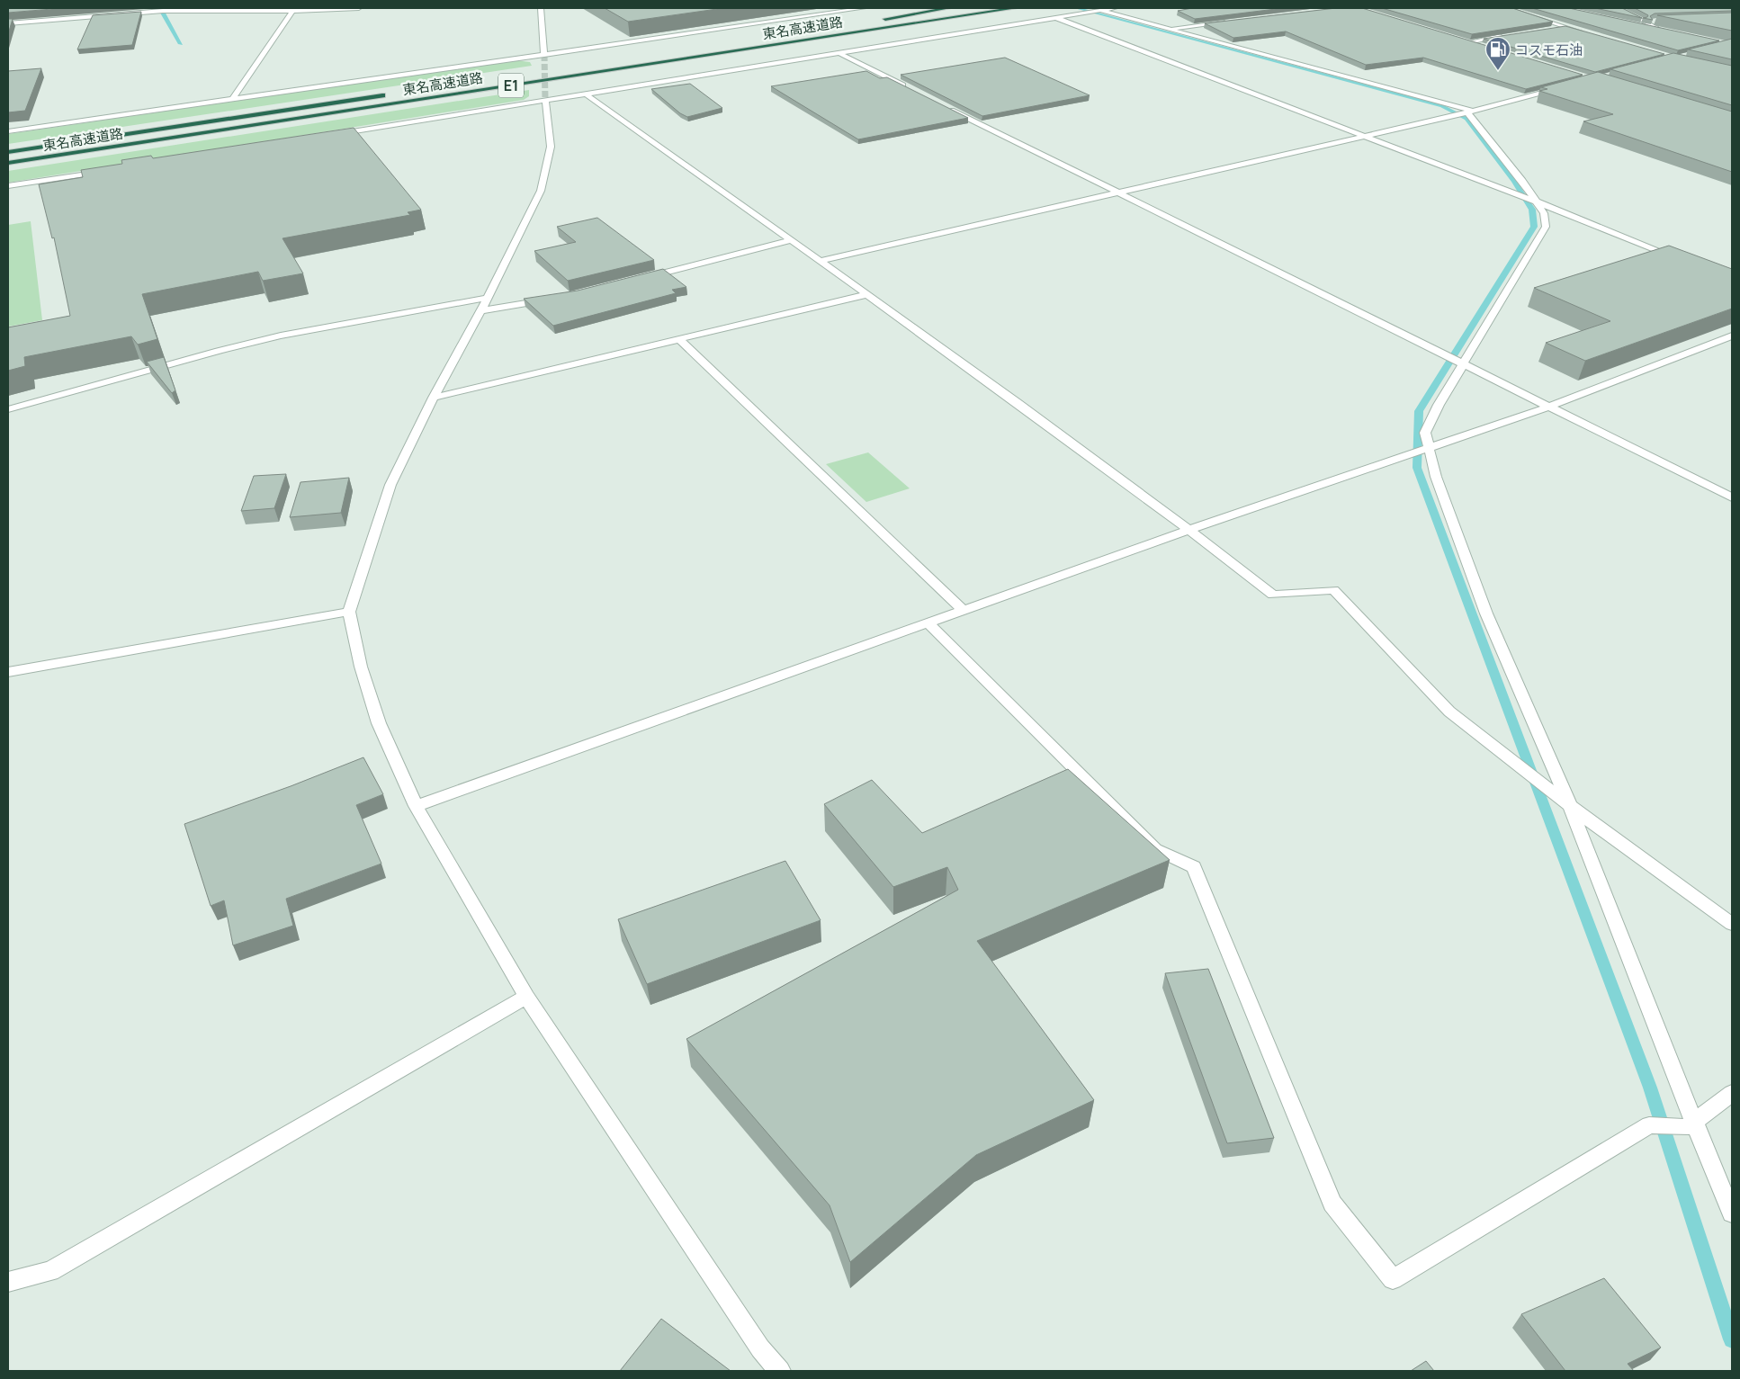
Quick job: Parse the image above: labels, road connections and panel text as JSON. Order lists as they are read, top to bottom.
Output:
{
  "streets": {
    "highway": ["東名高速道路", "E1"]
  },
  "places": {
    "fuel station": ["コスモ石油"]
  }
}
